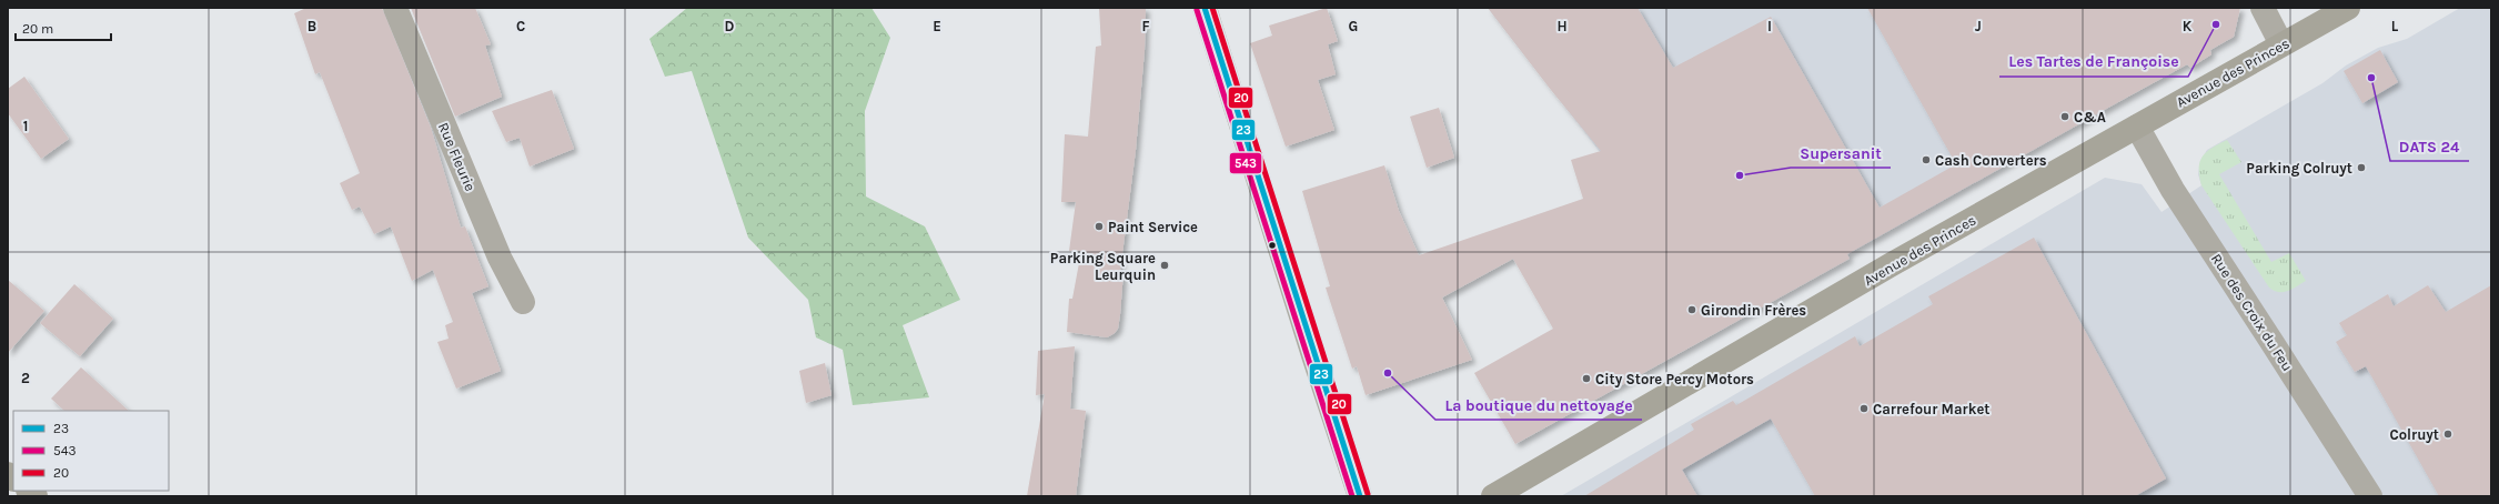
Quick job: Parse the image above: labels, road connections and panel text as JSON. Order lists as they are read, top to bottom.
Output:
{
  "streets": {
    "main road": ["Avenue des Princes"],
    "street": ["Rue Fleurie", "Rue des Croix du Feu"]
  },
  "crossings": [
    ["Avenue des Princes", "Rue des Croix du Feu"]
  ],
  "places": [
    "Les Tartes de Françoise",
    "DATS 24",
    "C&A",
    "Cash Converters",
    "Parking Colruyt",
    "Supersanit",
    "Paint Service",
    "Parking Square Leurquin",
    "Girondin Frères",
    "La boutique du nettoyage",
    "City Store Percy Motors",
    "Carrefour Market",
    "Colruyt"
  ],
  "lines": ["transit line 23", "transit line 20", "transit line 543"],
  "legend": ["23", "543", "20"],
  "scale_bar": "20 m",
  "grid": {
    "columns": [
      "B",
      "C",
      "D",
      "E",
      "F",
      "G",
      "H",
      "I",
      "J",
      "K",
      "L"
    ],
    "rows": ["1", "2"]
  }
}
